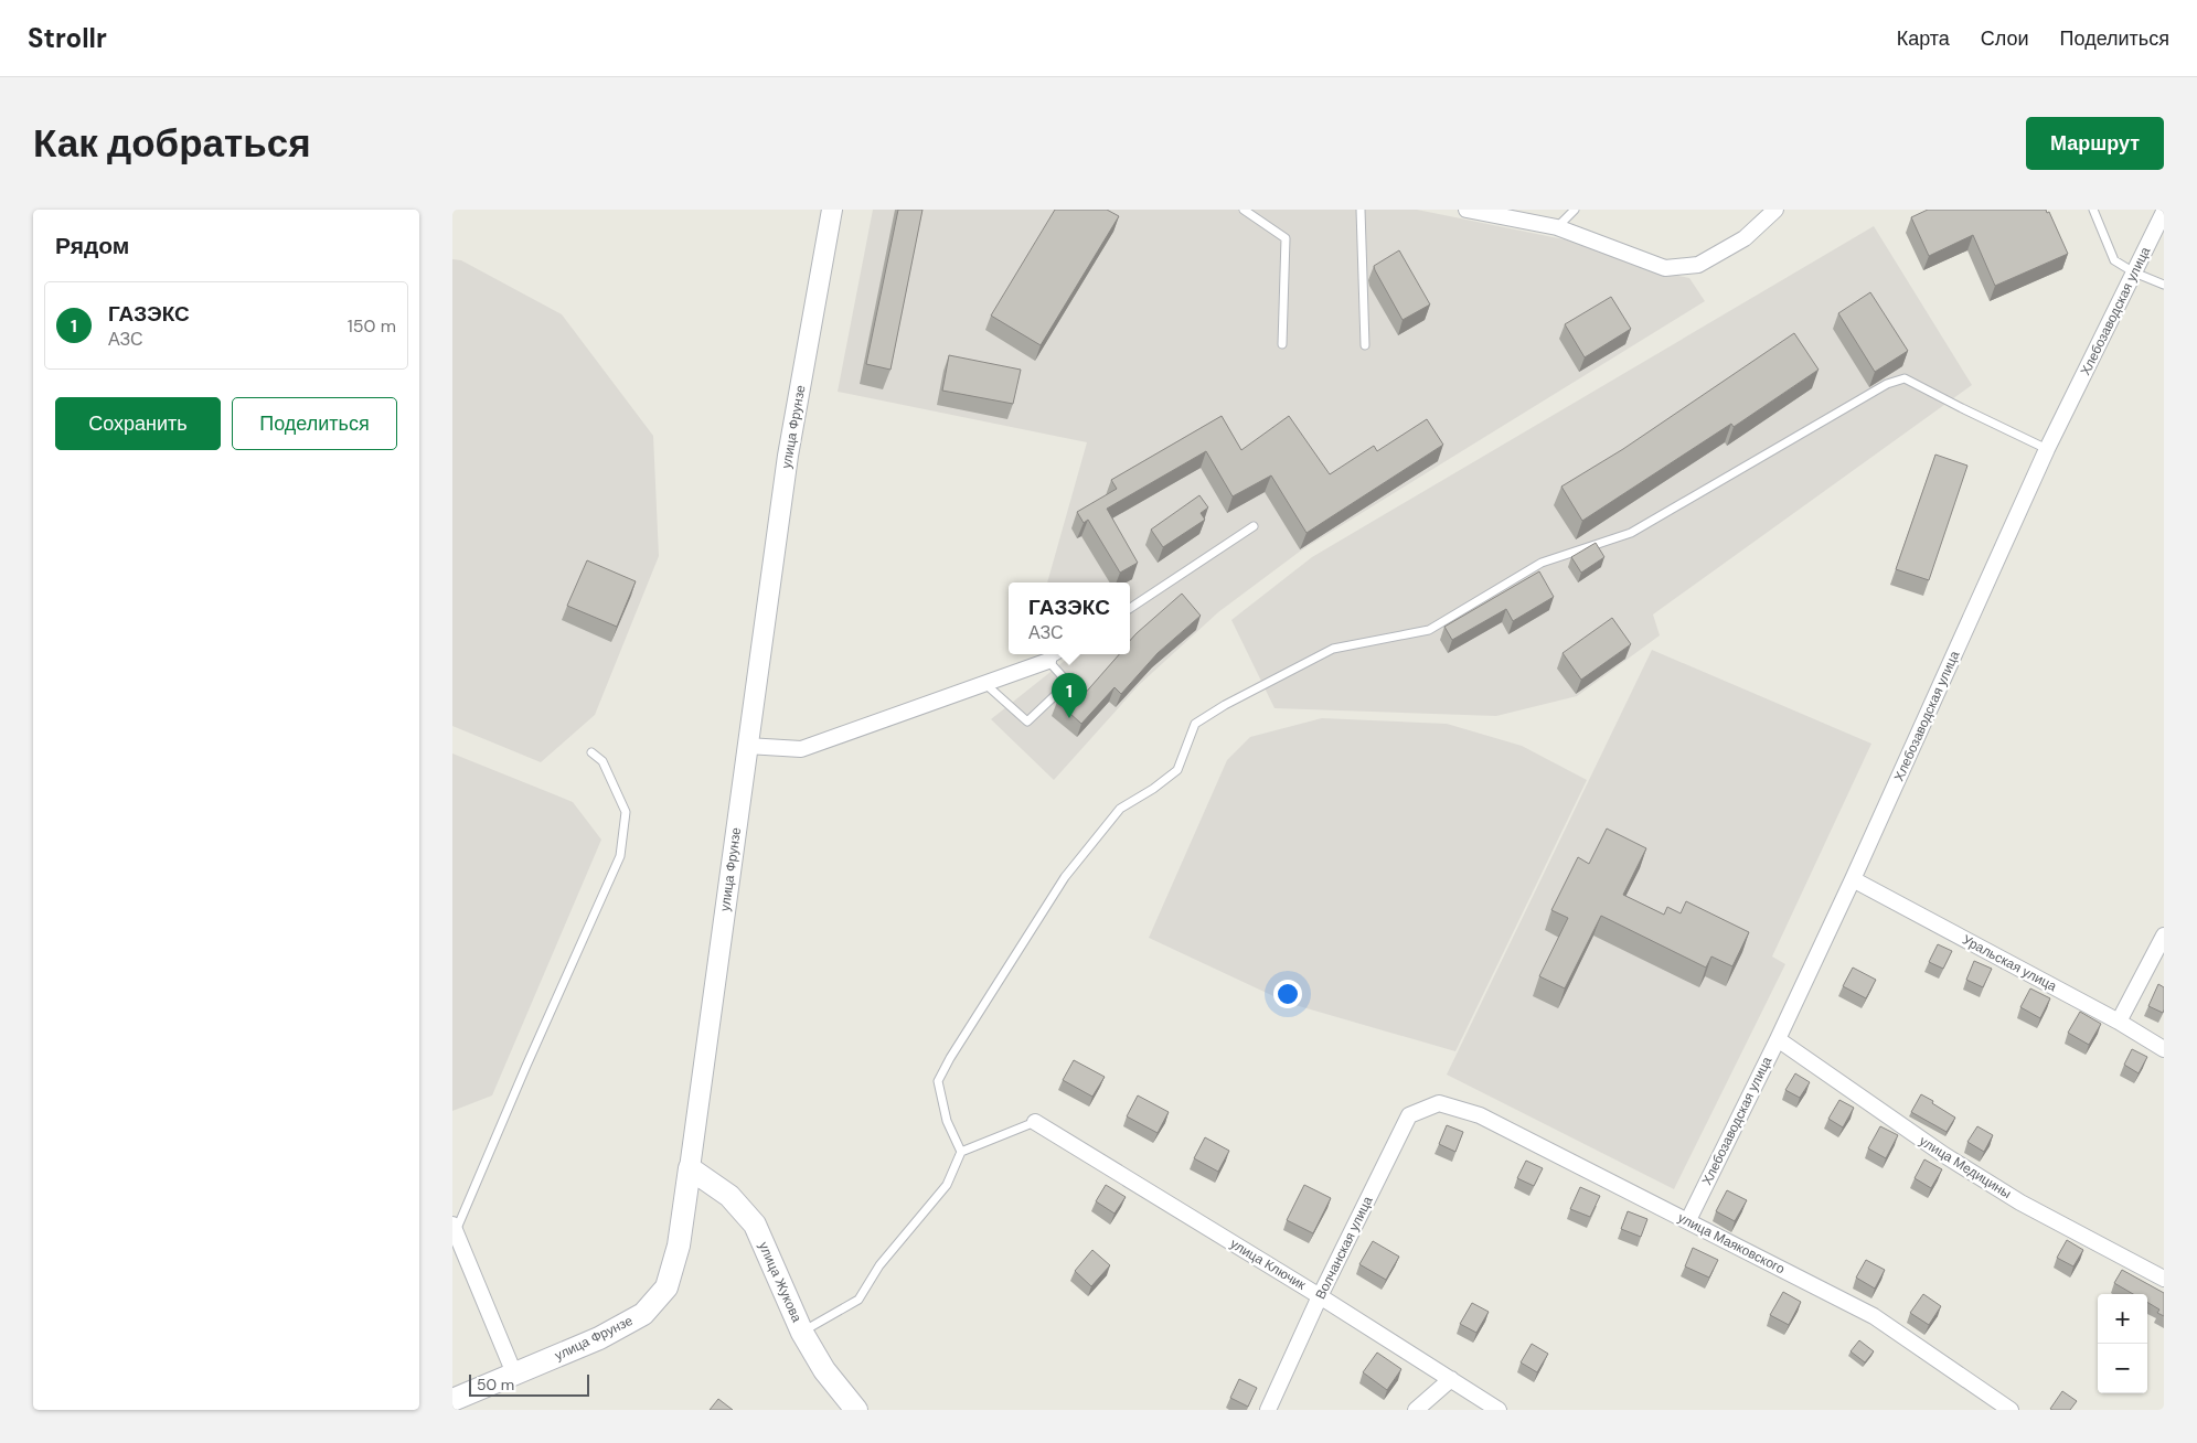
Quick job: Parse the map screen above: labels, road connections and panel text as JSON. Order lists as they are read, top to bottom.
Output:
{
  "streets": {
    "main road": ["улица Фрунзе", "улица Жукова"],
    "street": [
      "Хлебозаводская улица",
      "Уральская улица",
      "улица Медицины",
      "улица Маяковского",
      "Волчанская улица",
      "улица Ключик"
    ]
  },
  "crossings": [
    ["Хлебозаводская улица", "Уральская улица"],
    ["Хлебозаводская улица", "улица Медицины"],
    ["Хлебозаводская улица", "улица Маяковского"],
    ["улица Фрунзе", "улица Жукова"],
    ["улица Маяковского", "Волчанская улица"],
    ["Волчанская улица", "улица Ключик"]
  ],
  "scale_bar": "50 m",
  "page": {
    "header": "Strollr",
    "nav": ["Карта", "Слои", "Поделиться"],
    "buttons": [
      "Маршрут",
      ["Сохранить", "Поделиться"]
    ],
    "title": "Как добраться",
    "heading": "Рядом",
    "list": [
      {
        "mark": "1",
        "name": "ГАЗЭКС",
        "note": "АЗС",
        "value": "150 m"
      }
    ],
    "popup": ["ГАЗЭКС", "АЗС"],
    "pins": "1",
    "map_buttons": ["+", "−"],
    "scale": "50 m"
  }
}
